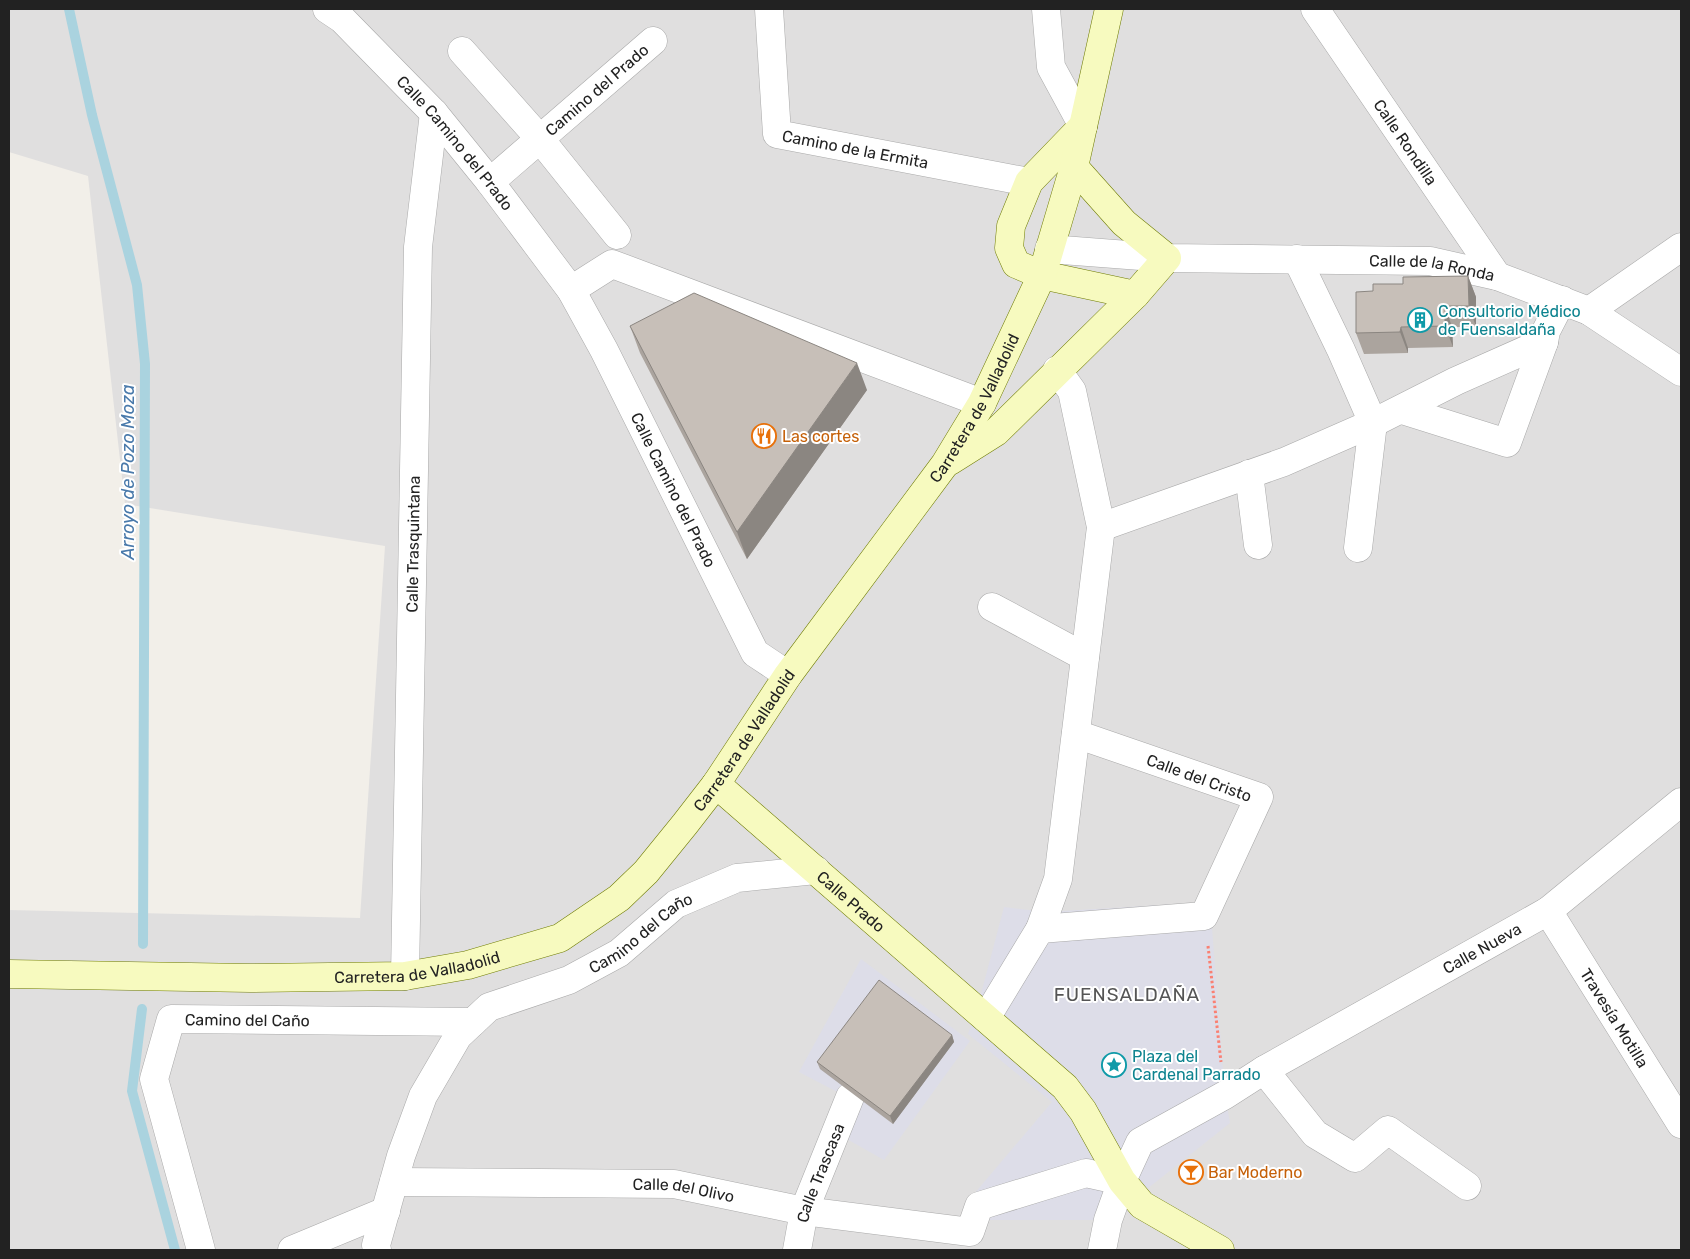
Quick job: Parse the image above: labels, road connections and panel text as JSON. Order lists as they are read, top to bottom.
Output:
{
  "streets": {
    "street": [
      "Camino del Prado",
      "Calle Rondilla",
      "Calle Camino del Prado",
      "Camino de la Ermita",
      "Calle de la Ronda",
      "Carretera de Valladolid",
      "Calle Trasquintana",
      "Calle del Cristo",
      "Calle Prado",
      "Camino del Caño",
      "Calle Nueva",
      "Travesía Motilla",
      "Calle Trascasa",
      "Calle del Olivo"
    ]
  },
  "crossings": [
    ["Camino del Prado", "Calle Camino del Prado"],
    ["Calle Rondilla", "Calle de la Ronda"],
    ["Calle Camino del Prado", "Carretera de Valladolid"],
    ["Calle Camino del Prado", "Calle Trasquintana"],
    ["Calle de la Ronda", "Carretera de Valladolid"],
    ["Carretera de Valladolid", "Calle Trasquintana"],
    ["Carretera de Valladolid", "Calle Prado"],
    ["Calle Prado", "Camino del Caño"],
    ["Camino del Caño", "Calle del Olivo"],
    ["Calle Nueva", "Travesía Motilla"],
    ["Calle Trascasa", "Calle del Olivo"]
  ],
  "districts": ["FUENSALDAÑA"],
  "water": ["Arroyo de Pozo Moza"],
  "places": {
    "building": ["Consultorio Médico de Fuensaldaña"],
    "restaurant": ["Las cortes"],
    "place": ["Plaza del Cardenal Parrado"],
    "bar": ["Bar Moderno"]
  }
}
